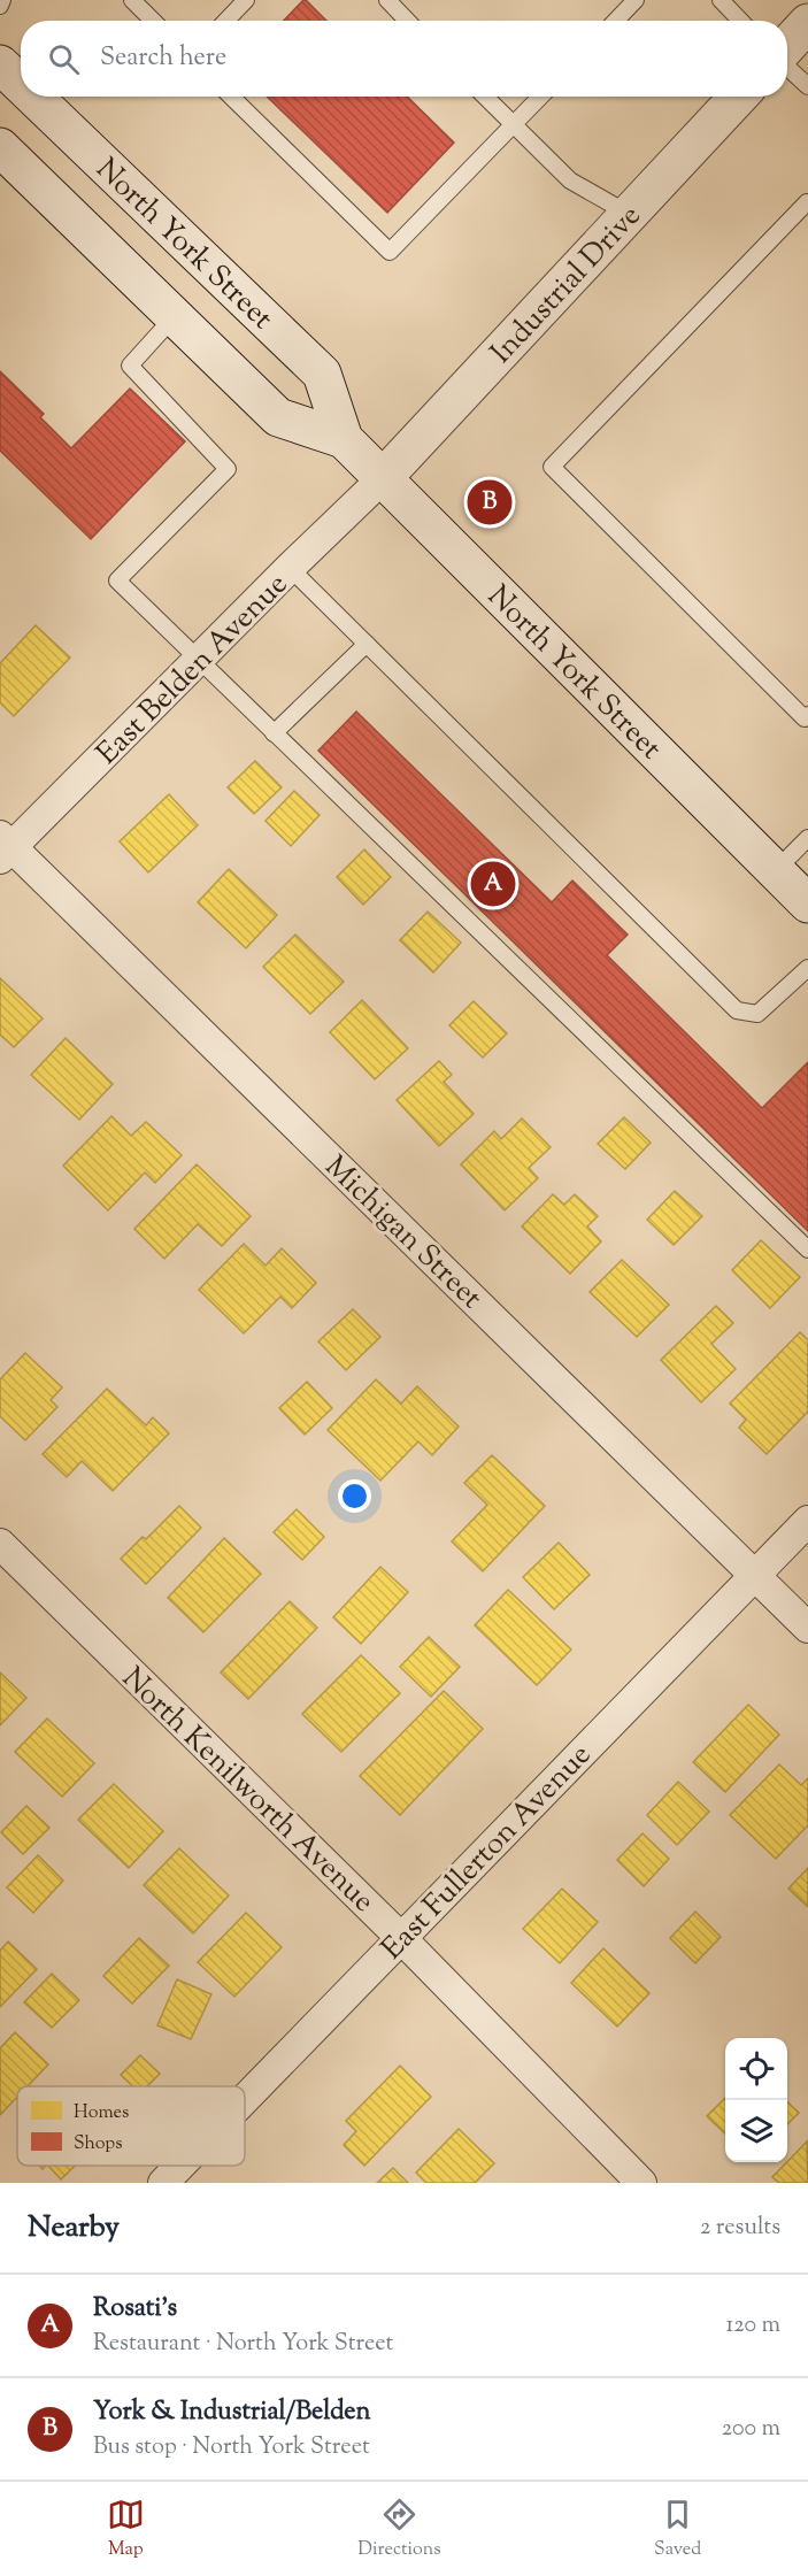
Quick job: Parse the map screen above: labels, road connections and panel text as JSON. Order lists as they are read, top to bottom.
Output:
{
  "streets": {
    "main road": ["North York Street", "Industrial Drive"],
    "street": [
      "East Belden Avenue",
      "Michigan Street",
      "North Kenilworth Avenue",
      "East Fullerton Avenue"
    ]
  },
  "crossings": [
    ["North York Street", "Industrial Drive"],
    ["North York Street", "East Belden Avenue"],
    ["Industrial Drive", "East Belden Avenue"],
    ["East Belden Avenue", "Michigan Street"],
    ["Michigan Street", "East Fullerton Avenue"],
    ["North Kenilworth Avenue", "East Fullerton Avenue"]
  ],
  "legend": ["Homes", "Shops"],
  "page": {
    "search": "Search here",
    "pins": ["B", "A"],
    "heading": ["Nearby", "2 results"],
    "list": [
      {
        "mark": "A",
        "name": "Rosati's",
        "note": "Restaurant · North York Street",
        "value": "120 m"
      },
      {
        "mark": "B",
        "name": "York & Industrial/Belden",
        "note": "Bus stop · North York Street",
        "value": "200 m"
      }
    ],
    "nav": ["Map", "Directions", "Saved"]
  }
}
